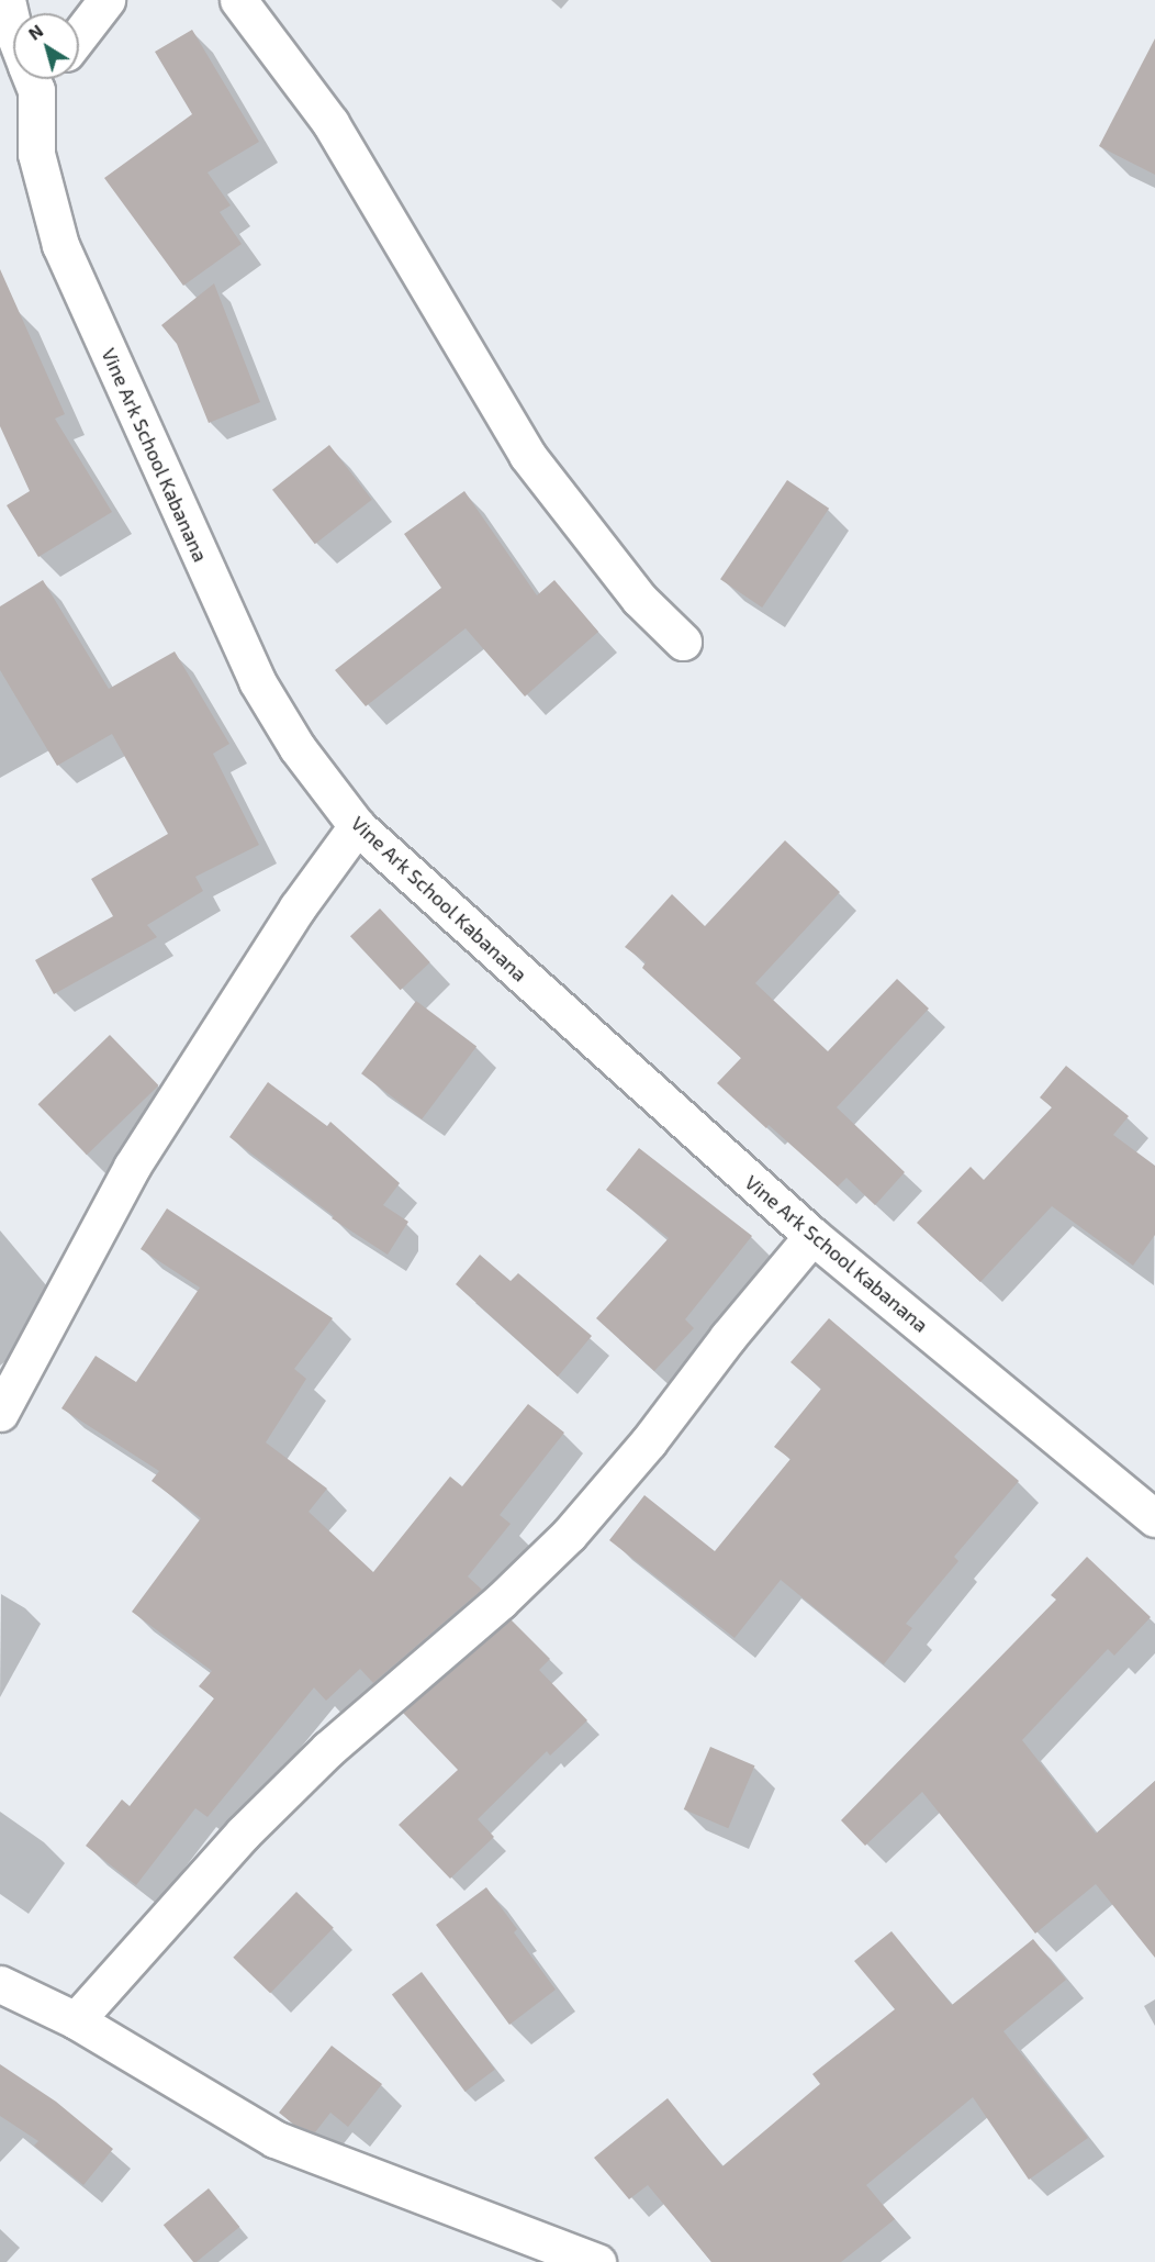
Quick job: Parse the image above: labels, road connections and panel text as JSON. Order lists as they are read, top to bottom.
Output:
{
  "streets": {
    "street": ["Vine Ark School Kabanana"]
  },
  "north": "top left"
}
